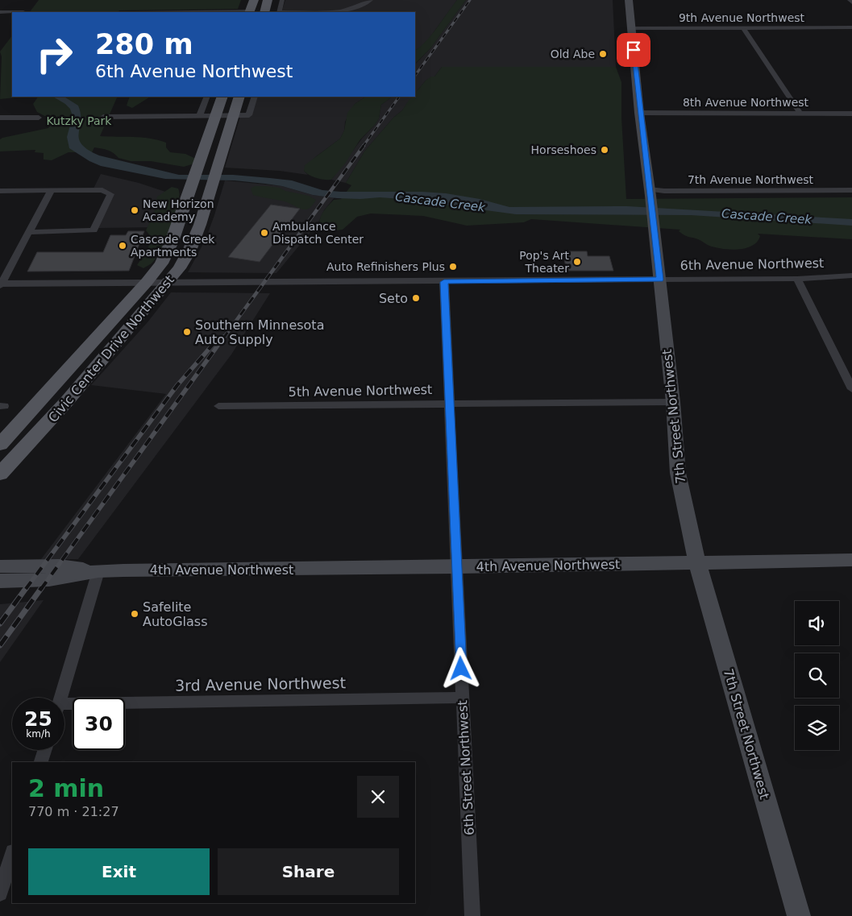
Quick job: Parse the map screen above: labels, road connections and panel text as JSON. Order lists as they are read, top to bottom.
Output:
{
  "streets": {
    "main road": ["Civic Center Drive Northwest", "7th Street Northwest", "4th Avenue Northwest"],
    "street": [
      "9th Avenue Northwest",
      "8th Avenue Northwest",
      "7th Avenue Northwest",
      "6th Avenue Northwest",
      "5th Avenue Northwest",
      "3rd Avenue Northwest",
      "6th Street Northwest"
    ]
  },
  "crossings": [
    ["9th Avenue Northwest", "7th Street Northwest"],
    ["8th Avenue Northwest", "7th Street Northwest"],
    ["7th Avenue Northwest", "7th Street Northwest"],
    ["6th Avenue Northwest", "Civic Center Drive Northwest"],
    ["6th Avenue Northwest", "7th Street Northwest"],
    ["6th Avenue Northwest", "6th Street Northwest"],
    ["5th Avenue Northwest", "7th Street Northwest"],
    ["5th Avenue Northwest", "6th Street Northwest"],
    ["7th Street Northwest", "4th Avenue Northwest"],
    ["4th Avenue Northwest", "6th Street Northwest"],
    ["3rd Avenue Northwest", "6th Street Northwest"]
  ],
  "water": ["Cascade Creek"],
  "parks": ["Kutzky Park"],
  "places": [
    "Old Abe",
    "Horseshoes",
    "New Horizon Academy",
    "Ambulance Dispatch Center",
    "Cascade Creek Apartments",
    "Pop's Art Theater",
    "Auto Refinishers Plus",
    "Seto",
    "Southern Minnesota Auto Supply",
    "Safelite AutoGlass"
  ],
  "page": {
    "turn": ["280 m", "6th Avenue Northwest"],
    "speed": "25 km/h",
    "limit": "30",
    "heading": ["2 min", "770 m · 21:27"],
    "buttons": ["Exit", "Share"]
  }
}
